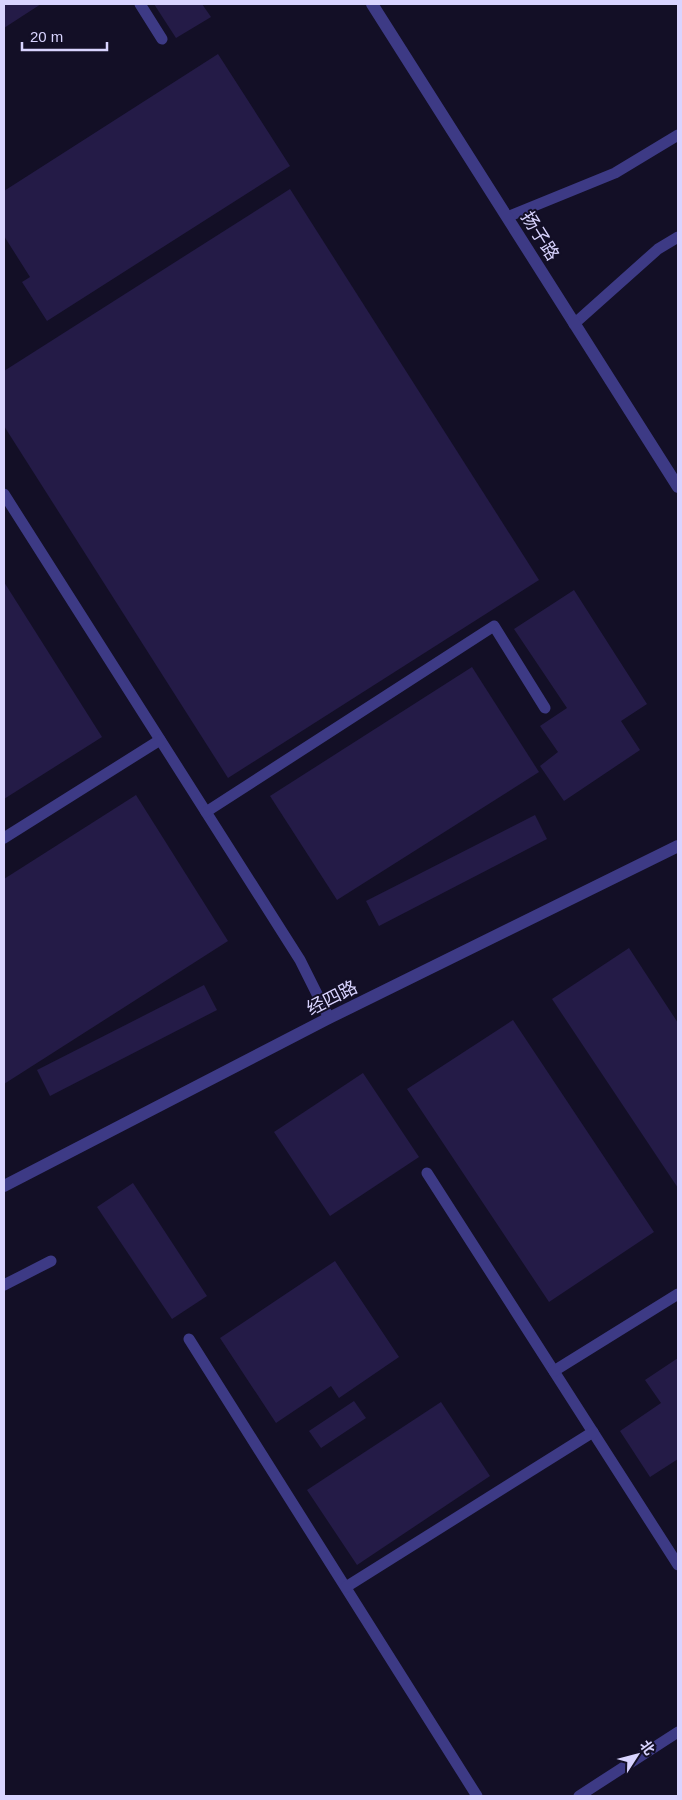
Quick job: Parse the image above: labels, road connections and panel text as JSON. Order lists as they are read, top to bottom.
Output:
{
  "streets": {
    "street": ["扬子路", "经四路"]
  },
  "scale_bar": "20 m",
  "north": "top right"
}
